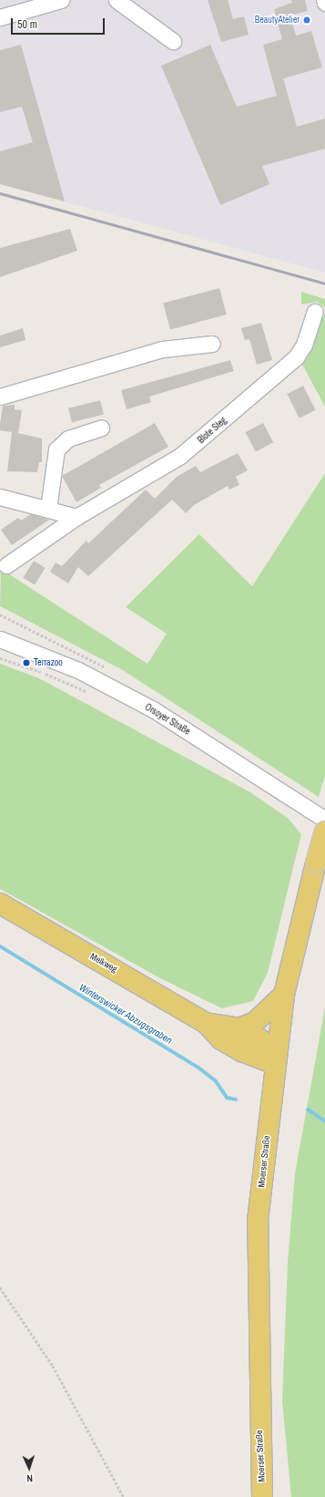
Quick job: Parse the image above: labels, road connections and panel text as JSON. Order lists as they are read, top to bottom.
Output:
{
  "streets": {
    "main road": ["Melkweg", "Moerser Straße"],
    "street": ["Blote Steg", "Orsoyer Straße"]
  },
  "crossings": [
    ["Melkweg", "Moerser Straße"]
  ],
  "water": ["Winterswicker Abzugsgraben"],
  "places": ["BeautyAtelier", "Terrazoo"],
  "scale_bar": "50 m",
  "north": "bottom"
}
